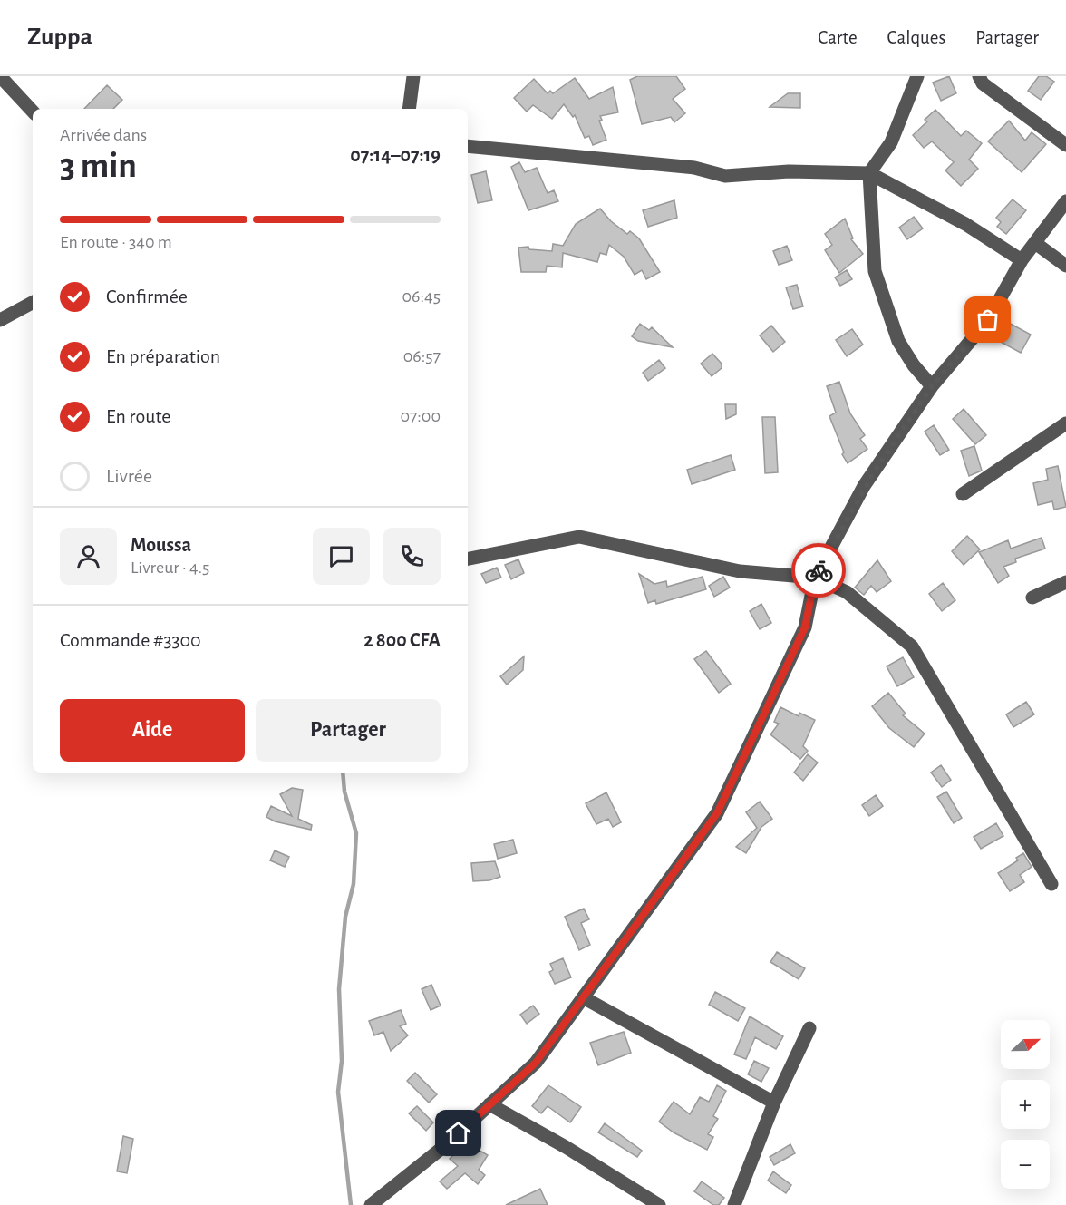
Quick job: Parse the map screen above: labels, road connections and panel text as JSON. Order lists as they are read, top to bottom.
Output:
{
  "north": "right",
  "page": {
    "header": "Zuppa",
    "nav": ["Carte", "Calques", "Partager"],
    "heading": ["3 min", "Arrivée dans", "07:14–07:19"],
    "panel": [
      "Moussa",
      "Livreur · 4.5",
      "Commande #3300",
      "2 800 CFA"
    ],
    "bar": "En route · 340 m",
    "list": [
      ["Confirmée", "06:45"],
      ["En préparation", "06:57"],
      ["En route", "07:00"],
      "Livrée"
    ],
    "buttons": ["Aide", "Partager"],
    "map_buttons": ["+", "−"]
  }
}
